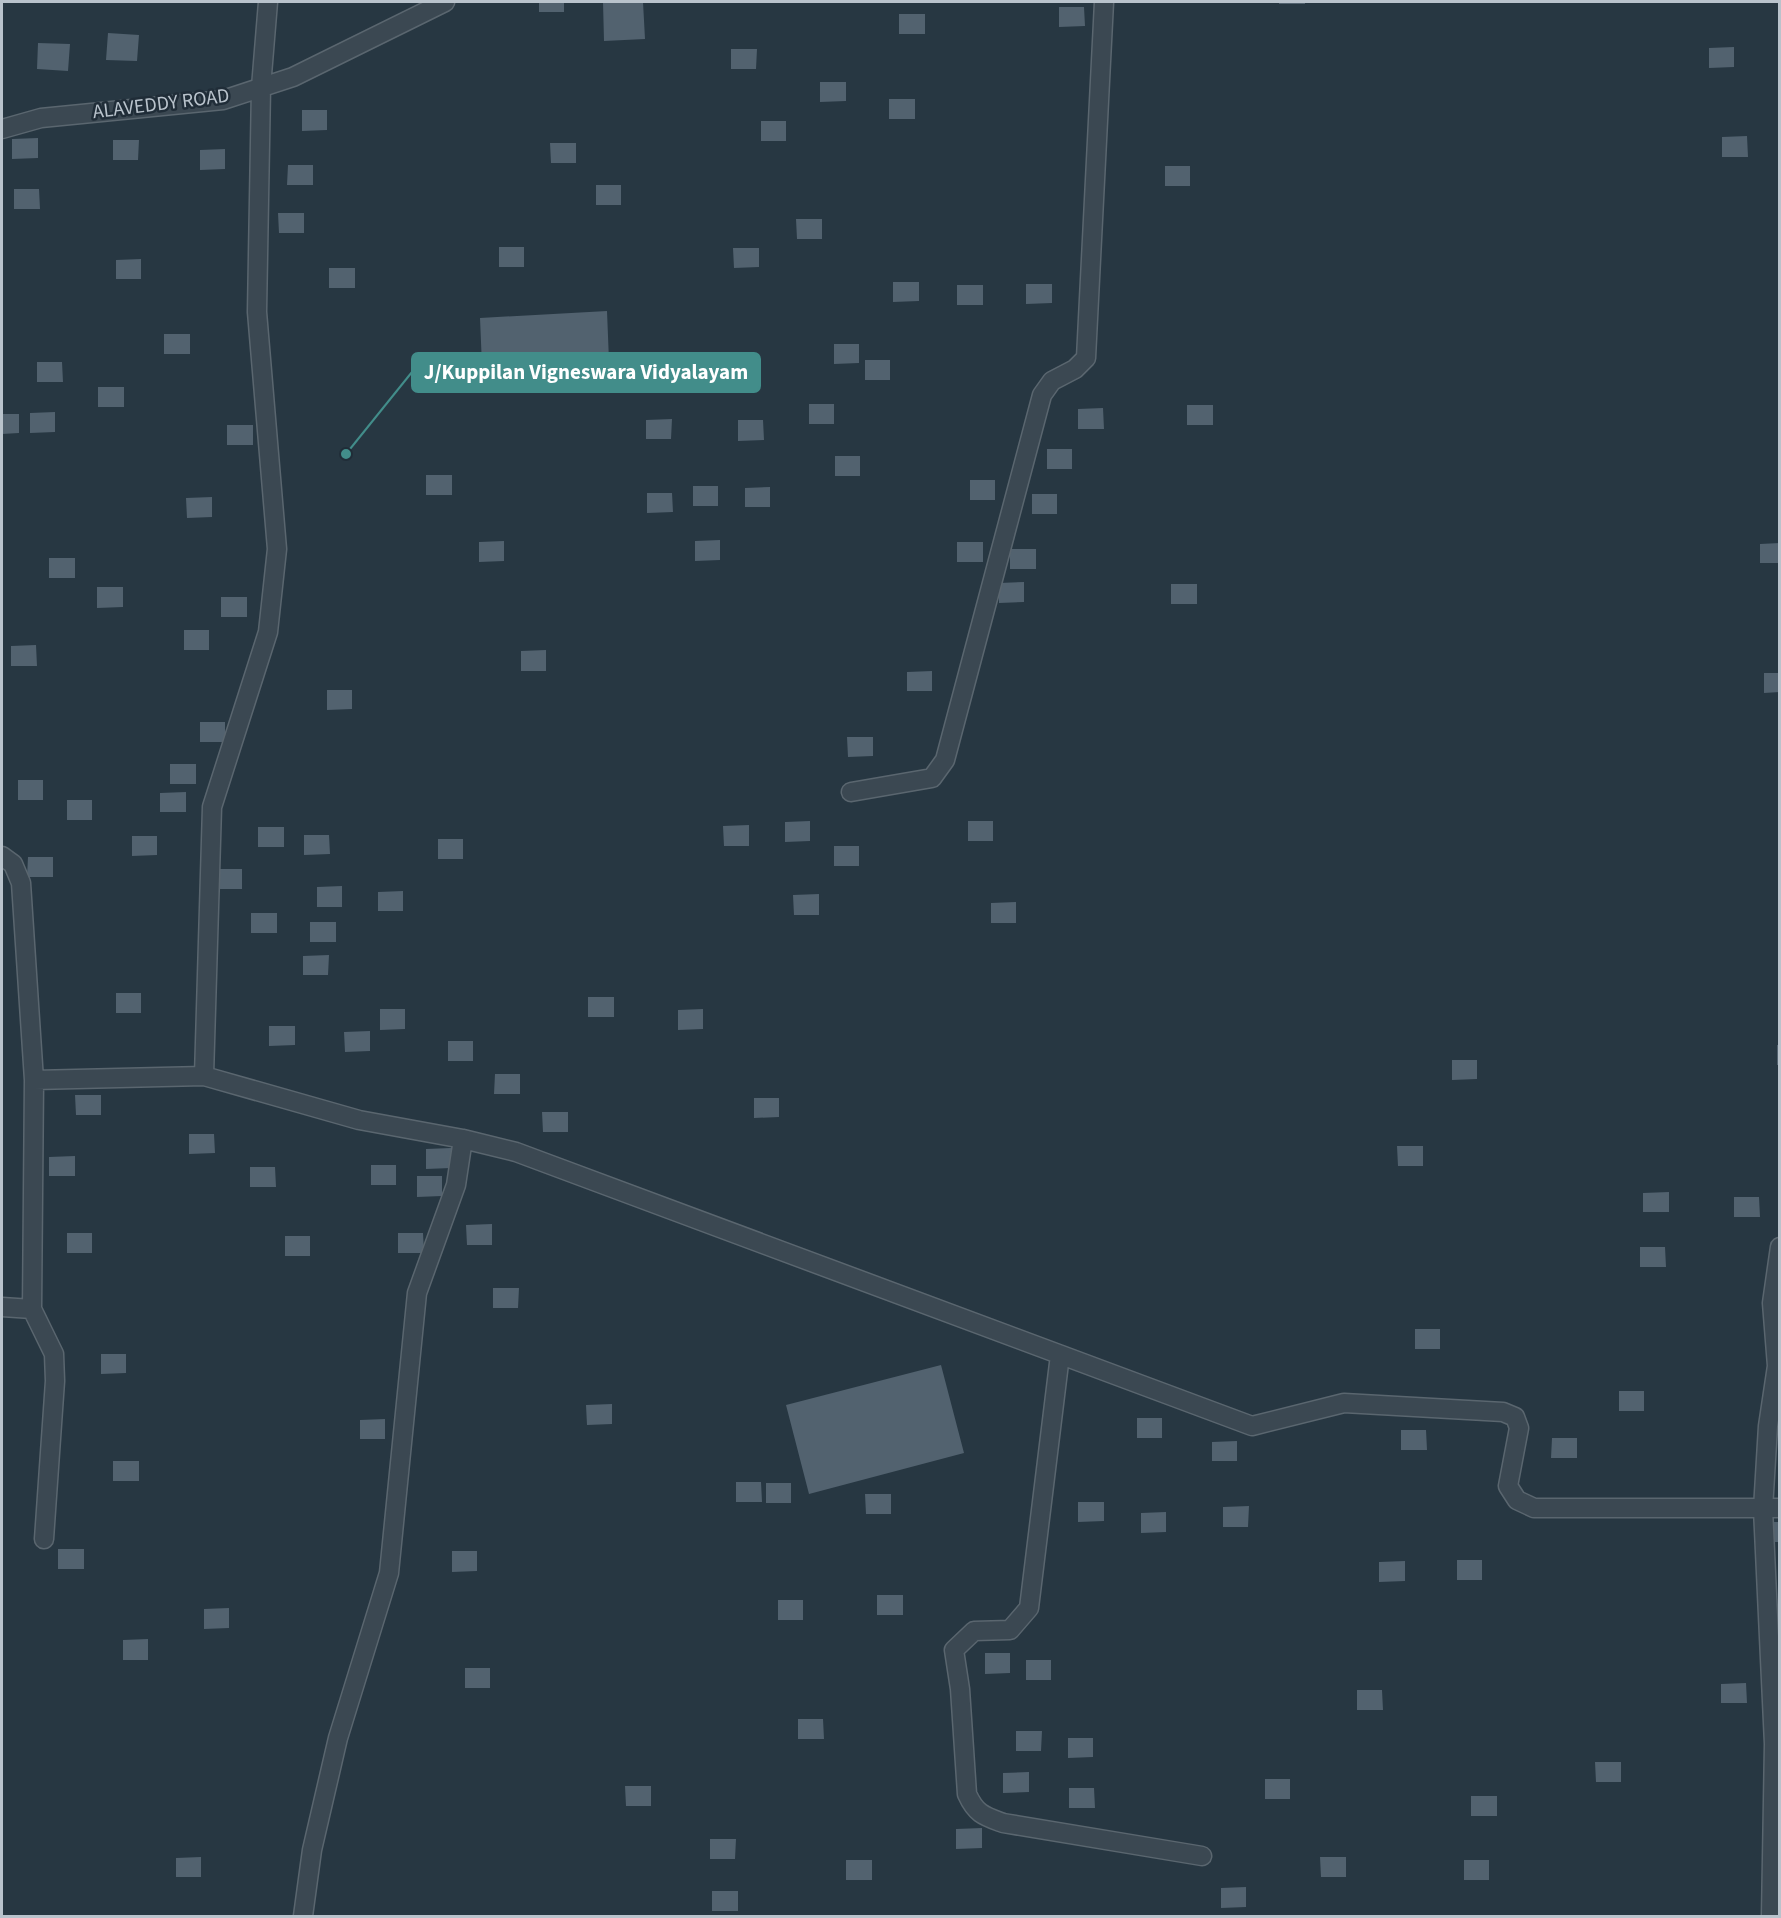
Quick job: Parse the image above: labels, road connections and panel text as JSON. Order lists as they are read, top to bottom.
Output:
{
  "streets": {
    "street": ["ALAVEDDY ROAD"]
  },
  "places": ["J/Kuppilan Vigneswara Vidyalayam"]
}
